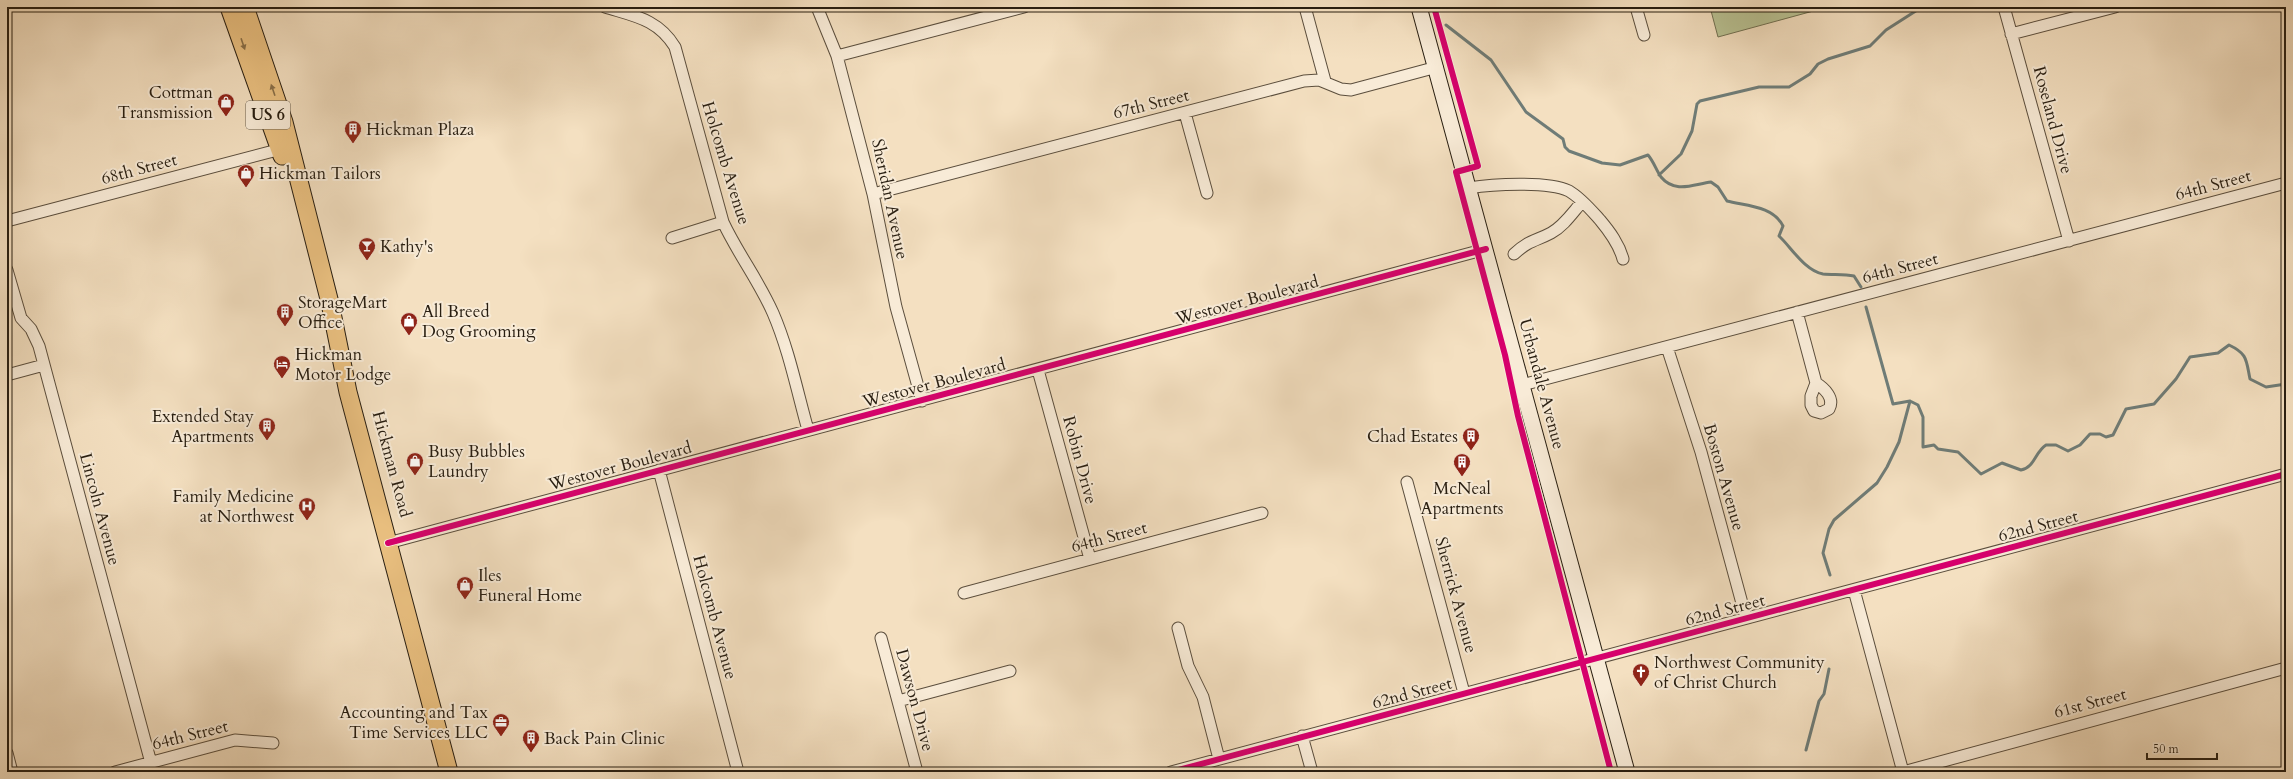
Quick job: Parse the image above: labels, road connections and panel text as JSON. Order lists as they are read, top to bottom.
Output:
{
  "streets": {
    "main road": ["US 6", "Hickman Road"],
    "street": [
      "67th Street",
      "Roseland Drive",
      "Holcomb Avenue",
      "68th Street",
      "64th Street",
      "Sheridan Avenue",
      "Westover Boulevard",
      "Urbandale Avenue",
      "Robin Drive",
      "Boston Avenue",
      "Lincoln Avenue",
      "62nd Street",
      "Sherrick Avenue",
      "Dawson Drive",
      "61st Street"
    ]
  },
  "crossings": [
    ["67th Street", "Sheridan Avenue"],
    ["67th Street", "Urbandale Avenue"],
    ["Roseland Drive", "64th Street"],
    ["Holcomb Avenue", "Westover Boulevard"],
    ["68th Street", "Hickman Road"],
    ["64th Street", "Urbandale Avenue"],
    ["64th Street", "Robin Drive"],
    ["64th Street", "Boston Avenue"],
    ["64th Street", "Lincoln Avenue"],
    ["Sheridan Avenue", "Westover Boulevard"],
    ["Westover Boulevard", "Urbandale Avenue"],
    ["Westover Boulevard", "Robin Drive"],
    ["Westover Boulevard", "Hickman Road"],
    ["Urbandale Avenue", "62nd Street"],
    ["Boston Avenue", "62nd Street"],
    ["62nd Street", "Sherrick Avenue"]
  ],
  "places": {
    "shop": [
      "Cottman Transmission",
      "Hickman Tailors",
      "All Breed Dog Grooming",
      "Busy Bubbles Laundry",
      "Iles Funeral Home"
    ],
    "building": [
      "Hickman Plaza",
      "StorageMart Office",
      "Extended Stay Apartments",
      "Chad Estates",
      "McNeal Apartments",
      "Back Pain Clinic"
    ],
    "bar": ["Kathy's"],
    "hotel": ["Hickman Motor Lodge"],
    "hospital": ["Family Medicine at Northwest"],
    "church": ["Northwest Community of Christ Church"],
    "office": ["Accounting and Tax Time Services LLC"]
  },
  "scale_bar": "50 m"
}
